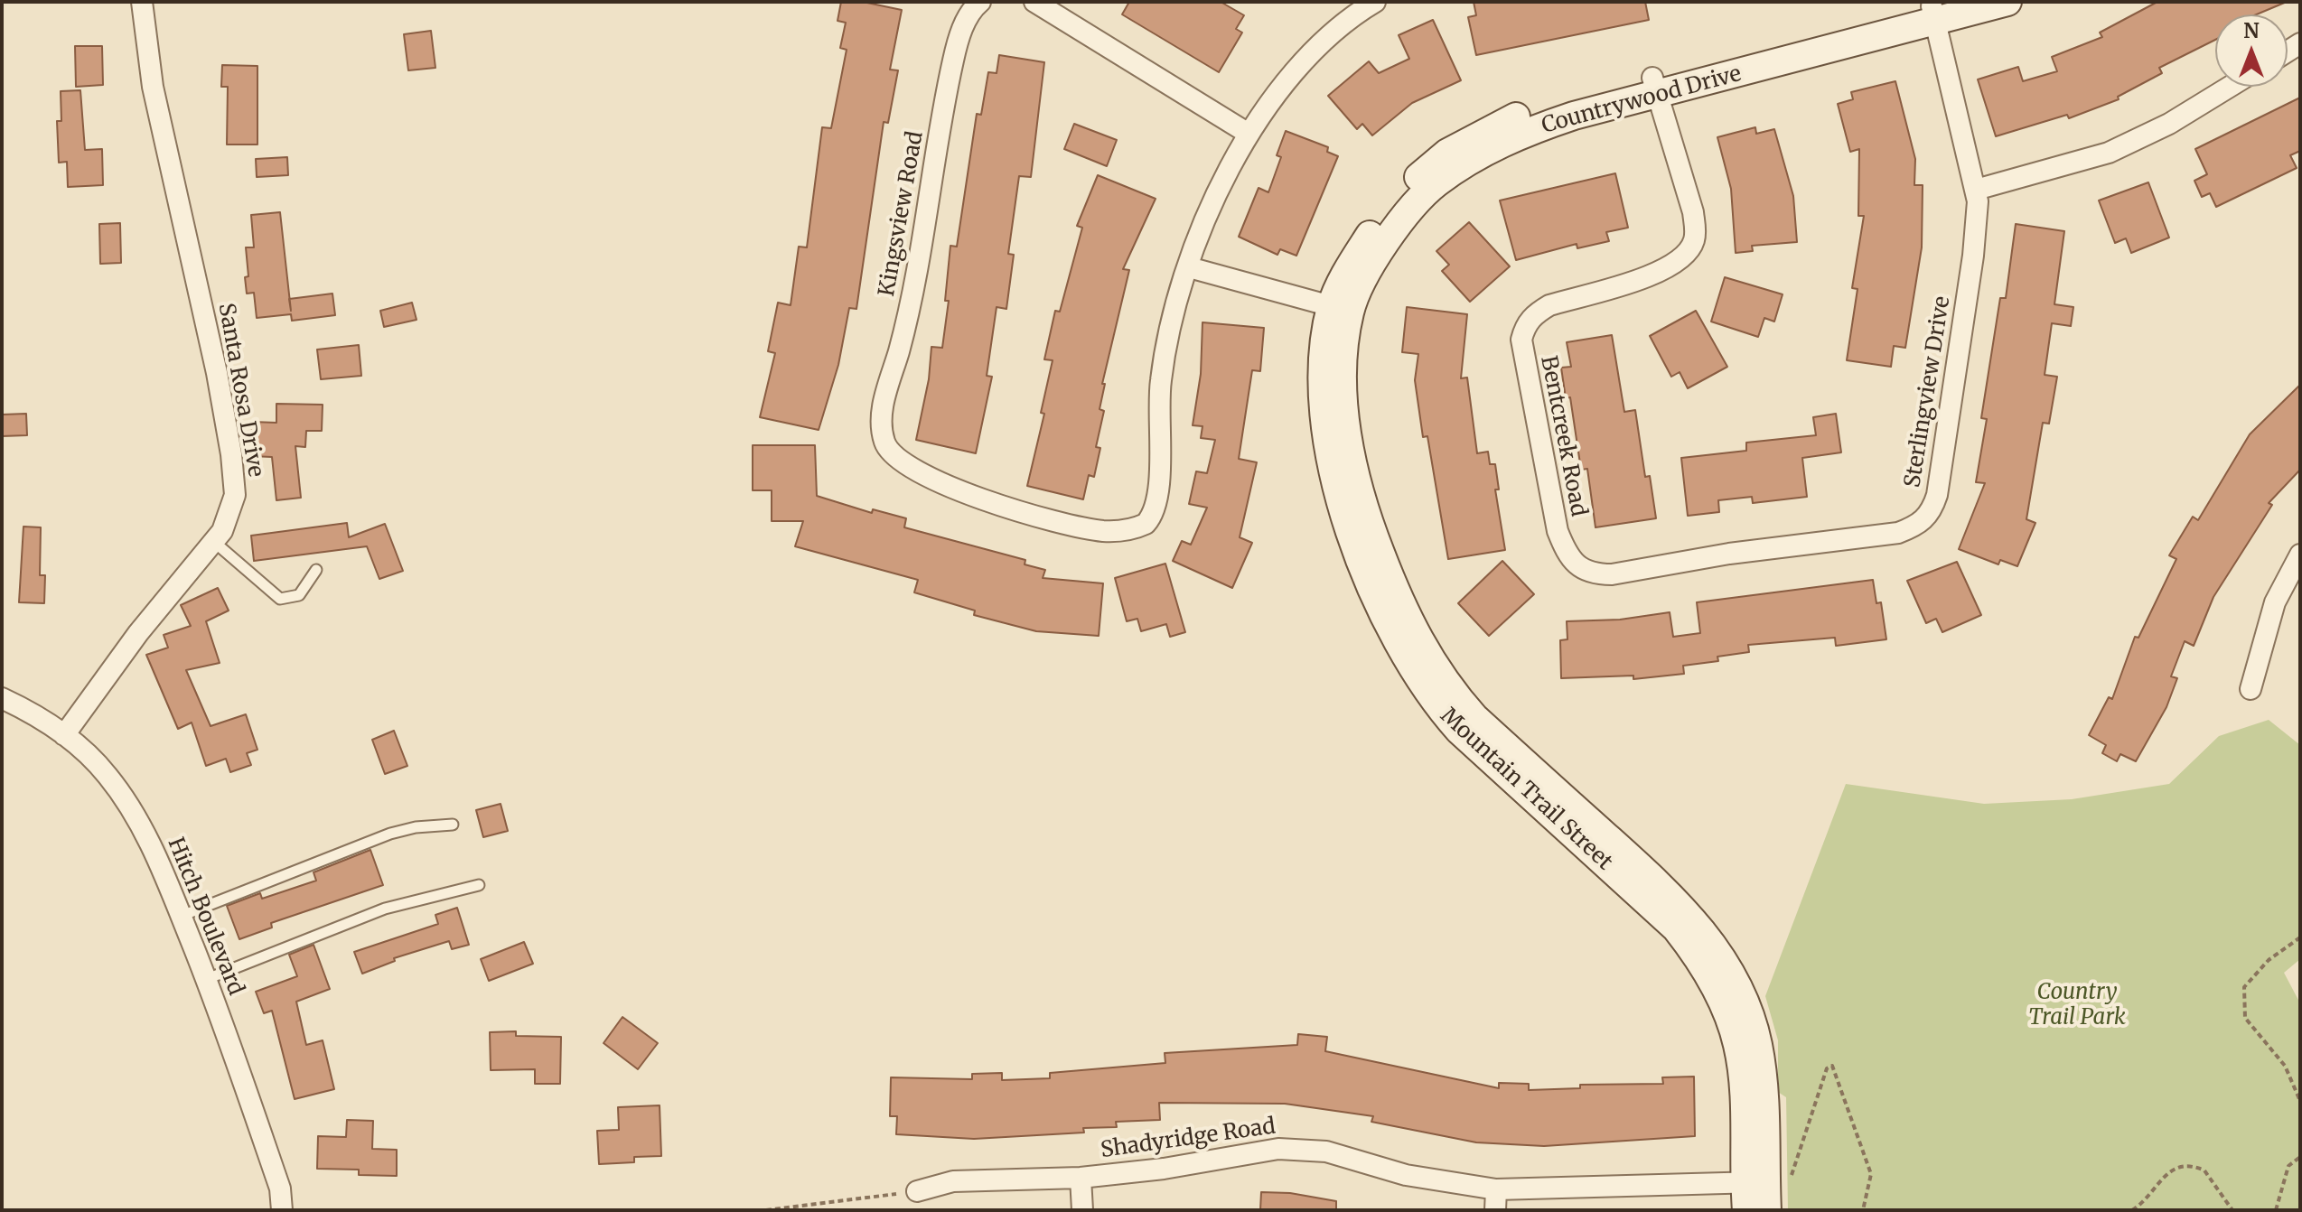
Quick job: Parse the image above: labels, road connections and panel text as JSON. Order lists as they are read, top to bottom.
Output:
{
  "streets": {
    "street": [
      "Countrywood Drive",
      "Kingsview Road",
      "Santa Rosa Drive",
      "Sterlingview Drive",
      "Bentcreek Road",
      "Mountain Trail Street",
      "Hitch Boulevard",
      "Shadyridge Road"
    ]
  },
  "crossings": [
    ["Countrywood Drive", "Sterlingview Drive"],
    ["Countrywood Drive", "Bentcreek Road"],
    ["Countrywood Drive", "Mountain Trail Street"],
    ["Santa Rosa Drive", "Hitch Boulevard"],
    ["Sterlingview Drive", "Bentcreek Road"],
    ["Mountain Trail Street", "Shadyridge Road"]
  ],
  "parks": ["Country Trail Park"],
  "north": "top"
}
